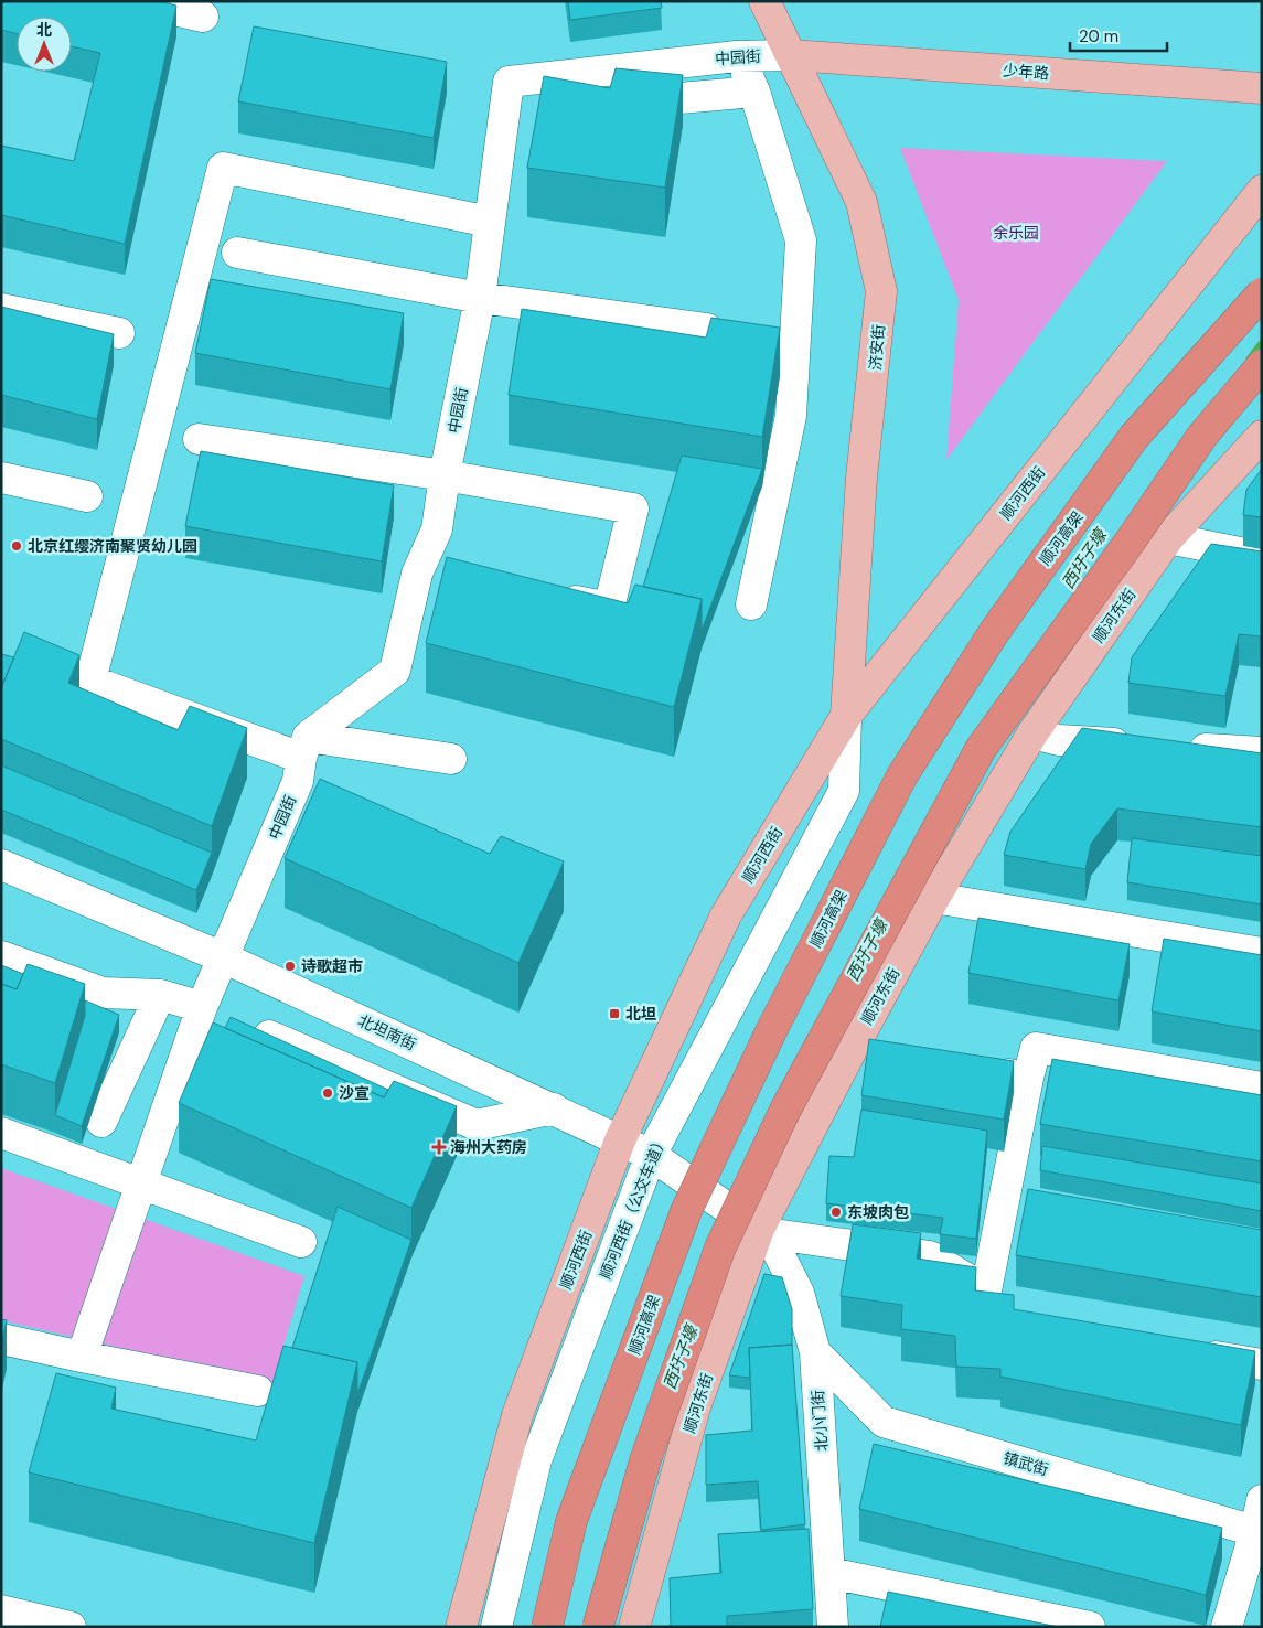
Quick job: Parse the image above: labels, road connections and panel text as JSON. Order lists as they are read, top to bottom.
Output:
{
  "streets": {
    "highway": ["顺河高架"],
    "main road": [
      "少年路",
      "济安街",
      "顺河西街",
      "顺河东街"
    ],
    "street": [
      "中园街",
      "北坦南街",
      "顺河西街（公交车道）",
      "北小门街",
      "镇武街"
    ]
  },
  "crossings": [
    ["中园街", "少年路"],
    ["中园街", "济安街"],
    ["中园街", "北坦南街"],
    ["少年路", "济安街"],
    ["济安街", "顺河西街"],
    ["济安街", "顺河西街（公交车道）"],
    ["顺河西街", "北坦南街"],
    ["顺河西街", "顺河西街（公交车道）"],
    ["顺河东街", "北坦南街"],
    ["顺河东街", "北小门街"],
    ["北坦南街", "顺河西街（公交车道）"],
    ["北坦南街", "北小门街"],
    ["北小门街", "镇武街"]
  ],
  "water": ["西圩子壕"],
  "parks": ["余乐园"],
  "places": {
    "other": [
      "北京红缨济南聚贤幼儿园",
      "诗歌超市",
      "沙宣",
      "东坡肉包"
    ],
    "transit": ["北坦"],
    "health": ["海州大药房"]
  },
  "scale_bar": "20 m",
  "north": "top"
}
